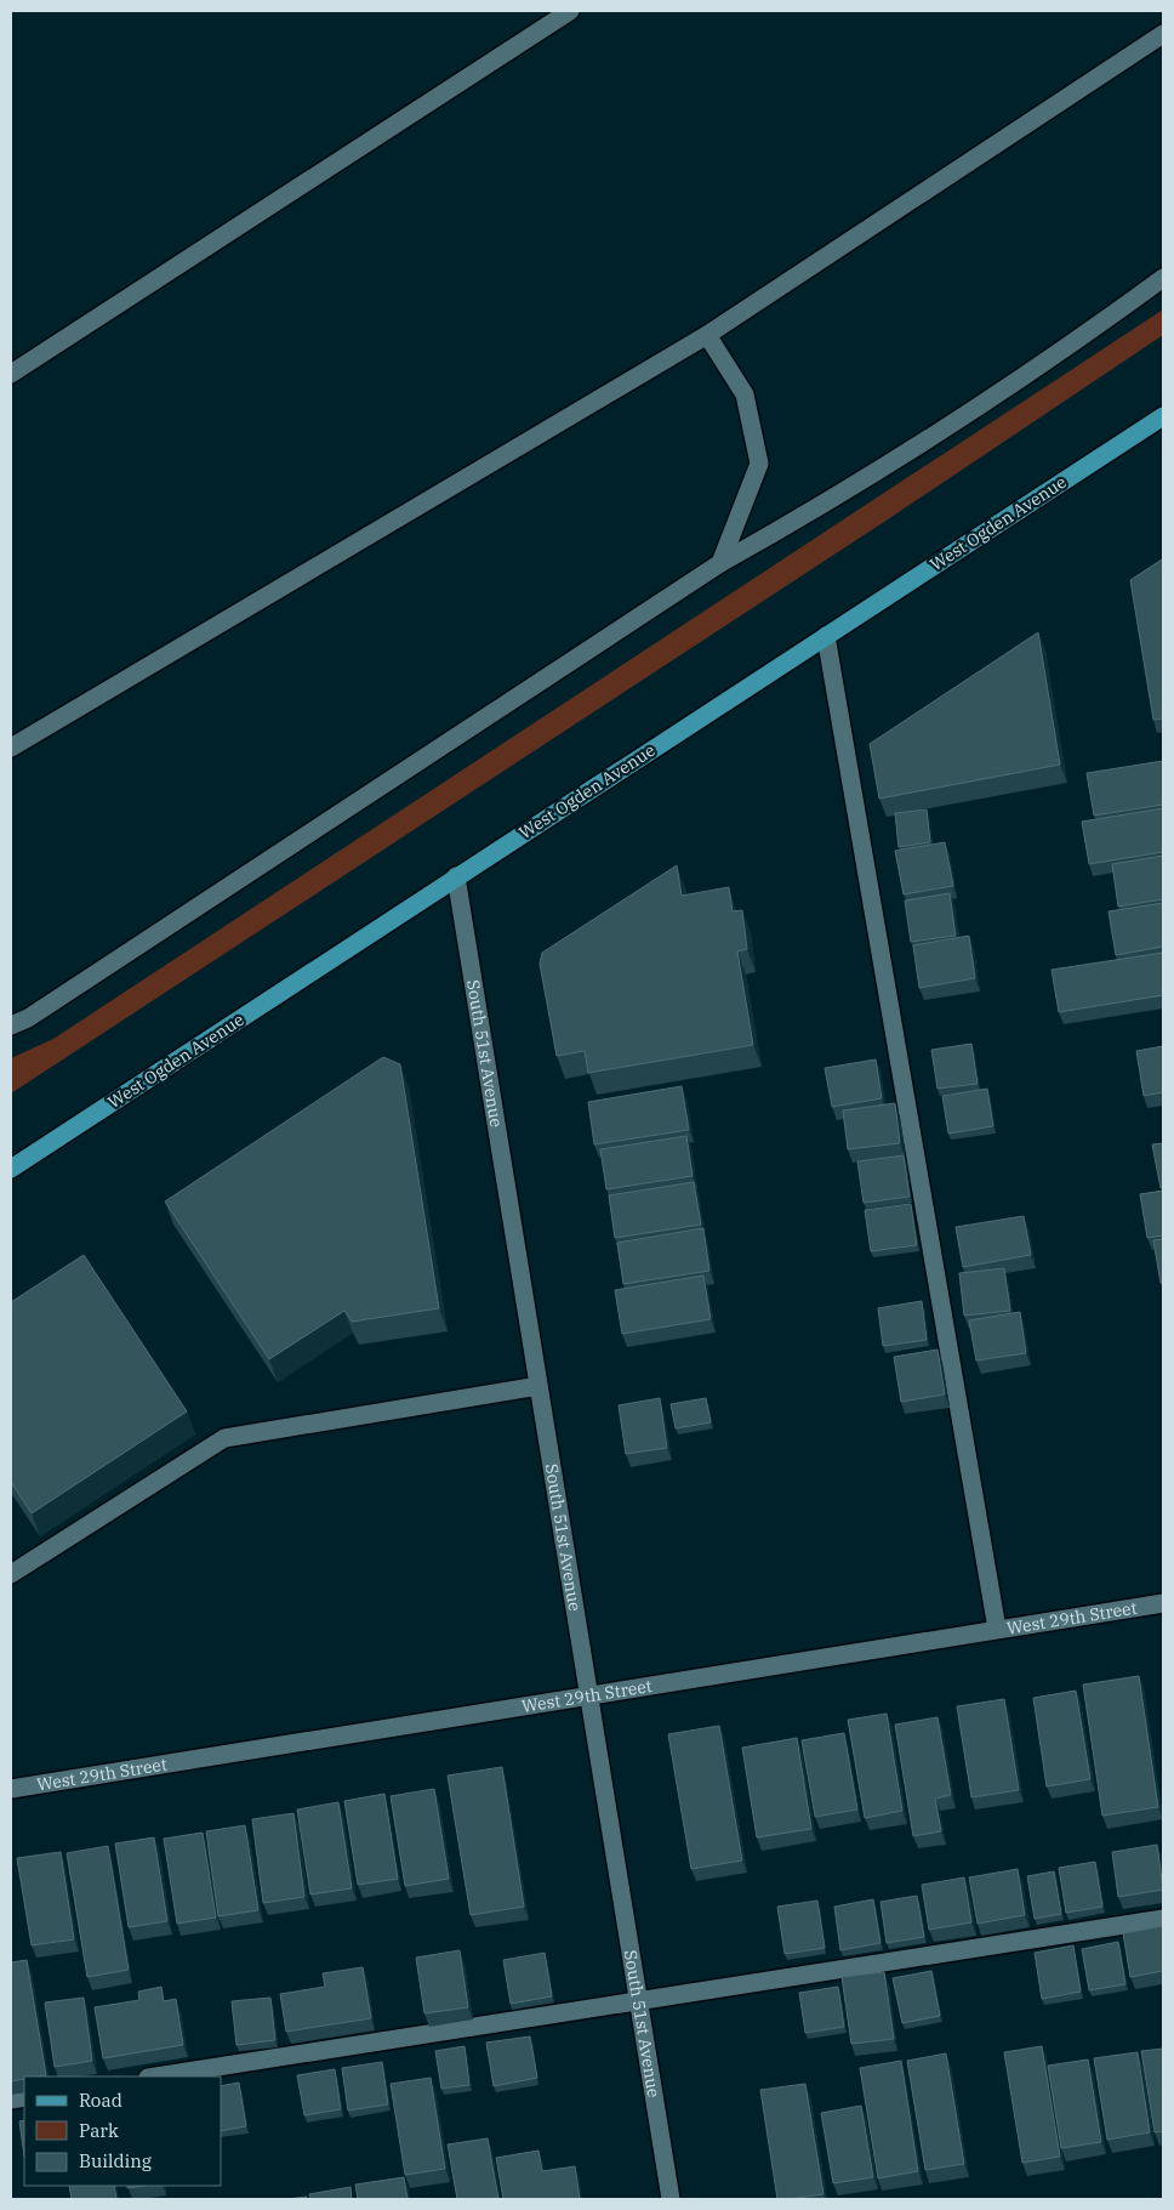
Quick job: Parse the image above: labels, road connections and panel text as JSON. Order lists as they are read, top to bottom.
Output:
{
  "streets": {
    "main road": ["West Ogden Avenue"],
    "street": ["South 51st Avenue", "West 29th Street"]
  },
  "crossings": [
    ["West Ogden Avenue", "South 51st Avenue"],
    ["South 51st Avenue", "West 29th Street"]
  ],
  "legend": ["Road", "Park", "Building"]
}
